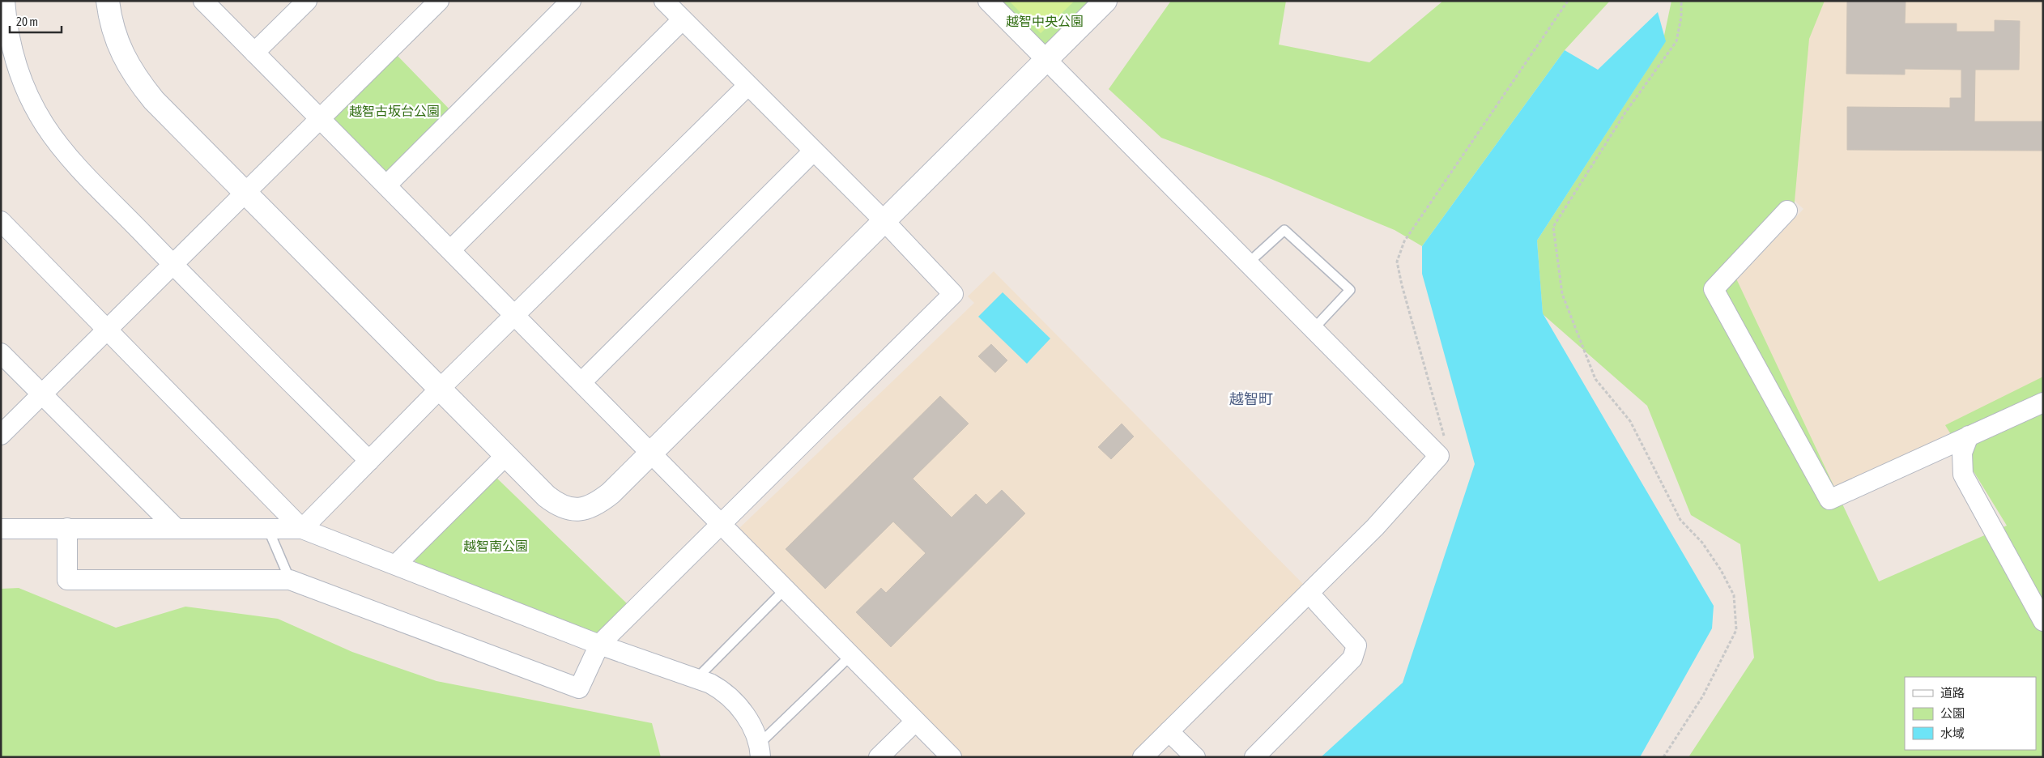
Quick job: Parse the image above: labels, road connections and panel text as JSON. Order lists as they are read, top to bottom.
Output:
{
  "districts": ["越智町"],
  "parks": ["越智中央公園", "越智古坂台公園", "越智南公園"],
  "legend": ["道路", "公園", "水域"],
  "scale_bar": "20 m"
}
